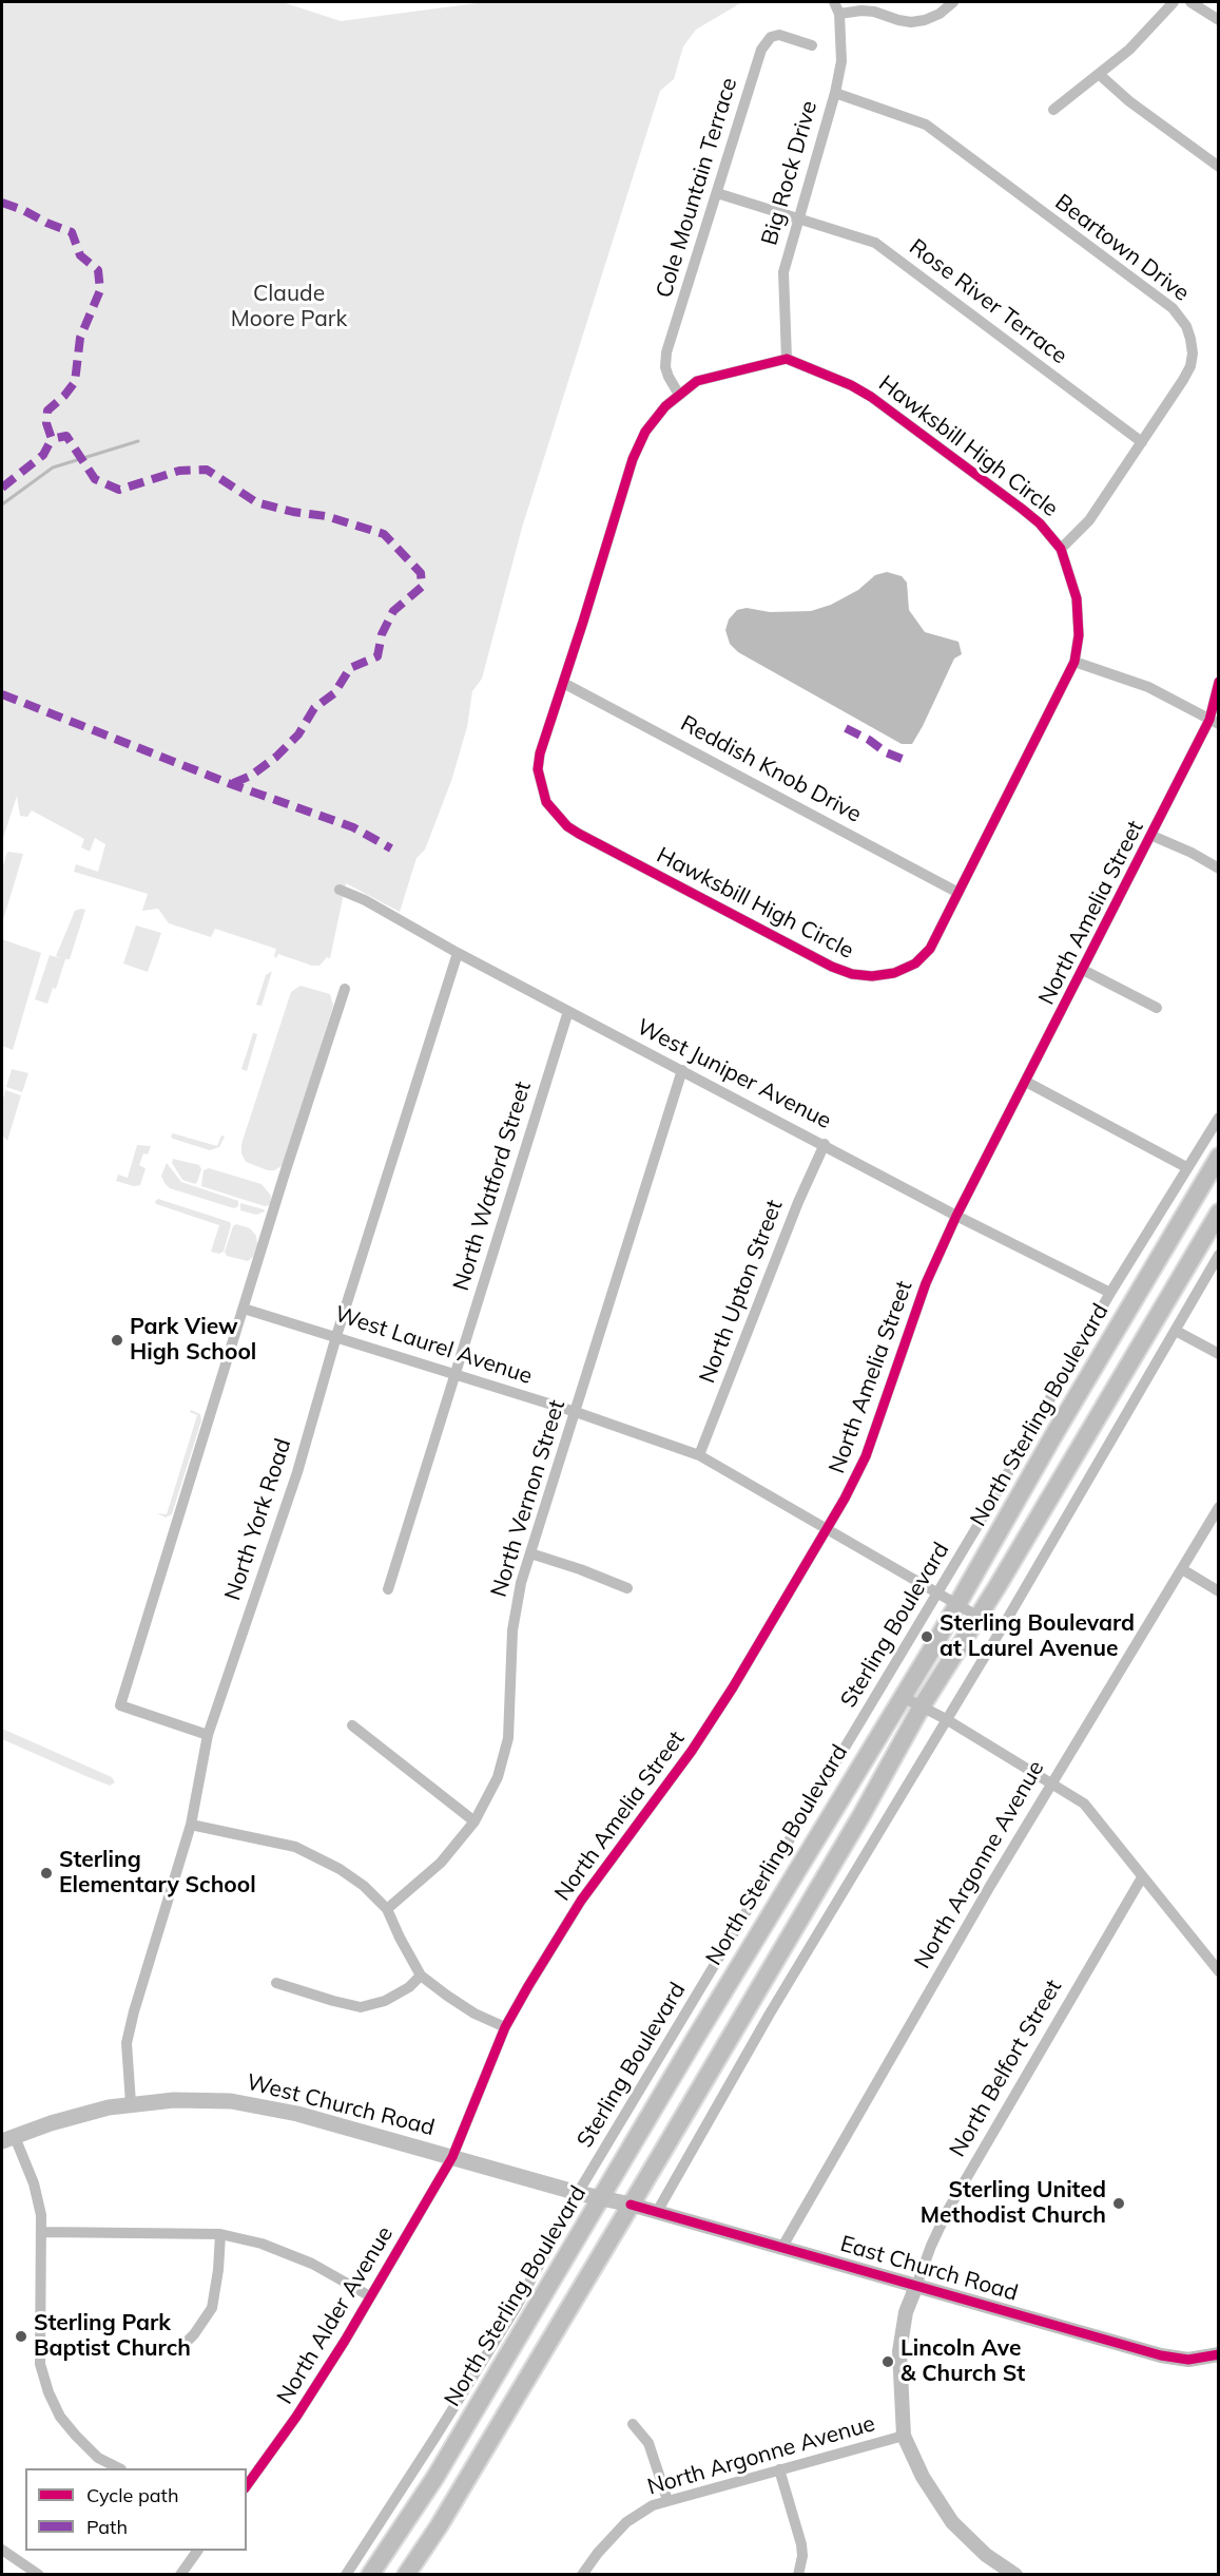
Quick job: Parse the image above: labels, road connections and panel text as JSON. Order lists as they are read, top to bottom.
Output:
{
  "streets": {
    "main road": ["North Sterling Boulevard", "West Church Road"],
    "street": [
      "Big Rock Drive",
      "Cole Mountain Terrace",
      "Beartown Drive",
      "Rose River Terrace",
      "Hawksbill High Circle",
      "Reddish Knob Drive",
      "North Amelia Street",
      "West Juniper Avenue",
      "North Watford Street",
      "North Upton Street",
      "West Laurel Avenue",
      "North Vernon Street",
      "North York Road",
      "Sterling Boulevard",
      "North Argonne Avenue",
      "North Belfort Street",
      "East Church Road",
      "North Alder Avenue"
    ]
  },
  "crossings": [
    ["Big Rock Drive", "Beartown Drive"],
    ["Big Rock Drive", "Rose River Terrace"],
    ["Big Rock Drive", "Hawksbill High Circle"],
    ["Cole Mountain Terrace", "Rose River Terrace"],
    ["Cole Mountain Terrace", "Hawksbill High Circle"],
    ["Beartown Drive", "Rose River Terrace"],
    ["Beartown Drive", "Hawksbill High Circle"],
    ["Hawksbill High Circle", "Reddish Knob Drive"],
    ["North Amelia Street", "West Juniper Avenue"],
    ["North Amelia Street", "West Laurel Avenue"],
    ["North Amelia Street", "West Church Road"],
    ["North Amelia Street", "North Alder Avenue"],
    ["West Juniper Avenue", "North Watford Street"],
    ["West Juniper Avenue", "North Upton Street"],
    ["West Juniper Avenue", "North Vernon Street"],
    ["West Juniper Avenue", "North York Road"],
    ["West Juniper Avenue", "Sterling Boulevard"],
    ["North Watford Street", "West Laurel Avenue"],
    ["North Upton Street", "West Laurel Avenue"],
    ["West Laurel Avenue", "North Sterling Boulevard"],
    ["West Laurel Avenue", "North Vernon Street"],
    ["West Laurel Avenue", "North York Road"],
    ["West Laurel Avenue", "Sterling Boulevard"],
    ["North Sterling Boulevard", "West Church Road"],
    ["North York Road", "West Church Road"],
    ["Sterling Boulevard", "West Church Road"],
    ["North Argonne Avenue", "East Church Road"],
    ["North Belfort Street", "East Church Road"],
    ["West Church Road", "East Church Road"],
    ["West Church Road", "North Alder Avenue"]
  ],
  "parks": ["Claude Moore Park"],
  "places": [
    "Park View High School",
    "Sterling Boulevard at Laurel Avenue",
    "Sterling Elementary School",
    "Sterling United Methodist Church",
    "Sterling Park Baptist Church",
    "Lincoln Ave & Church St"
  ],
  "legend": ["Cycle path", "Path"]
}
